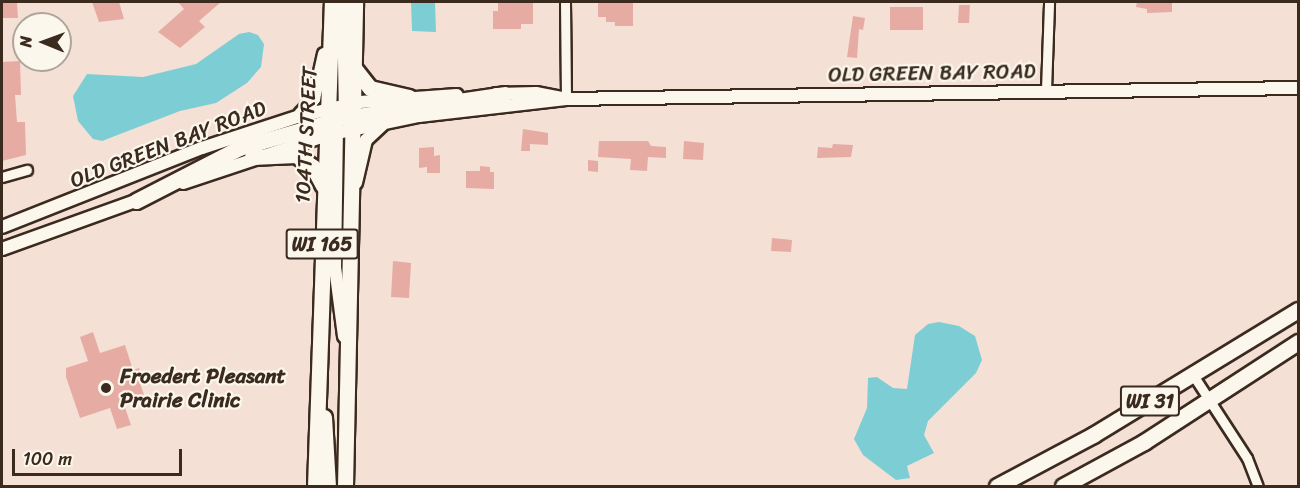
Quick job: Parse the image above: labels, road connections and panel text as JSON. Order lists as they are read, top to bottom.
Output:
{
  "streets": {
    "main road": ["104TH STREET", "WI 165", "WI 31"],
    "street": ["OLD GREEN BAY ROAD"]
  },
  "crossings": [
    ["OLD GREEN BAY ROAD", "104TH STREET"]
  ],
  "places": ["Froedert Pleasant Prairie Clinic"],
  "scale_bar": "100 m",
  "north": "left"
}
